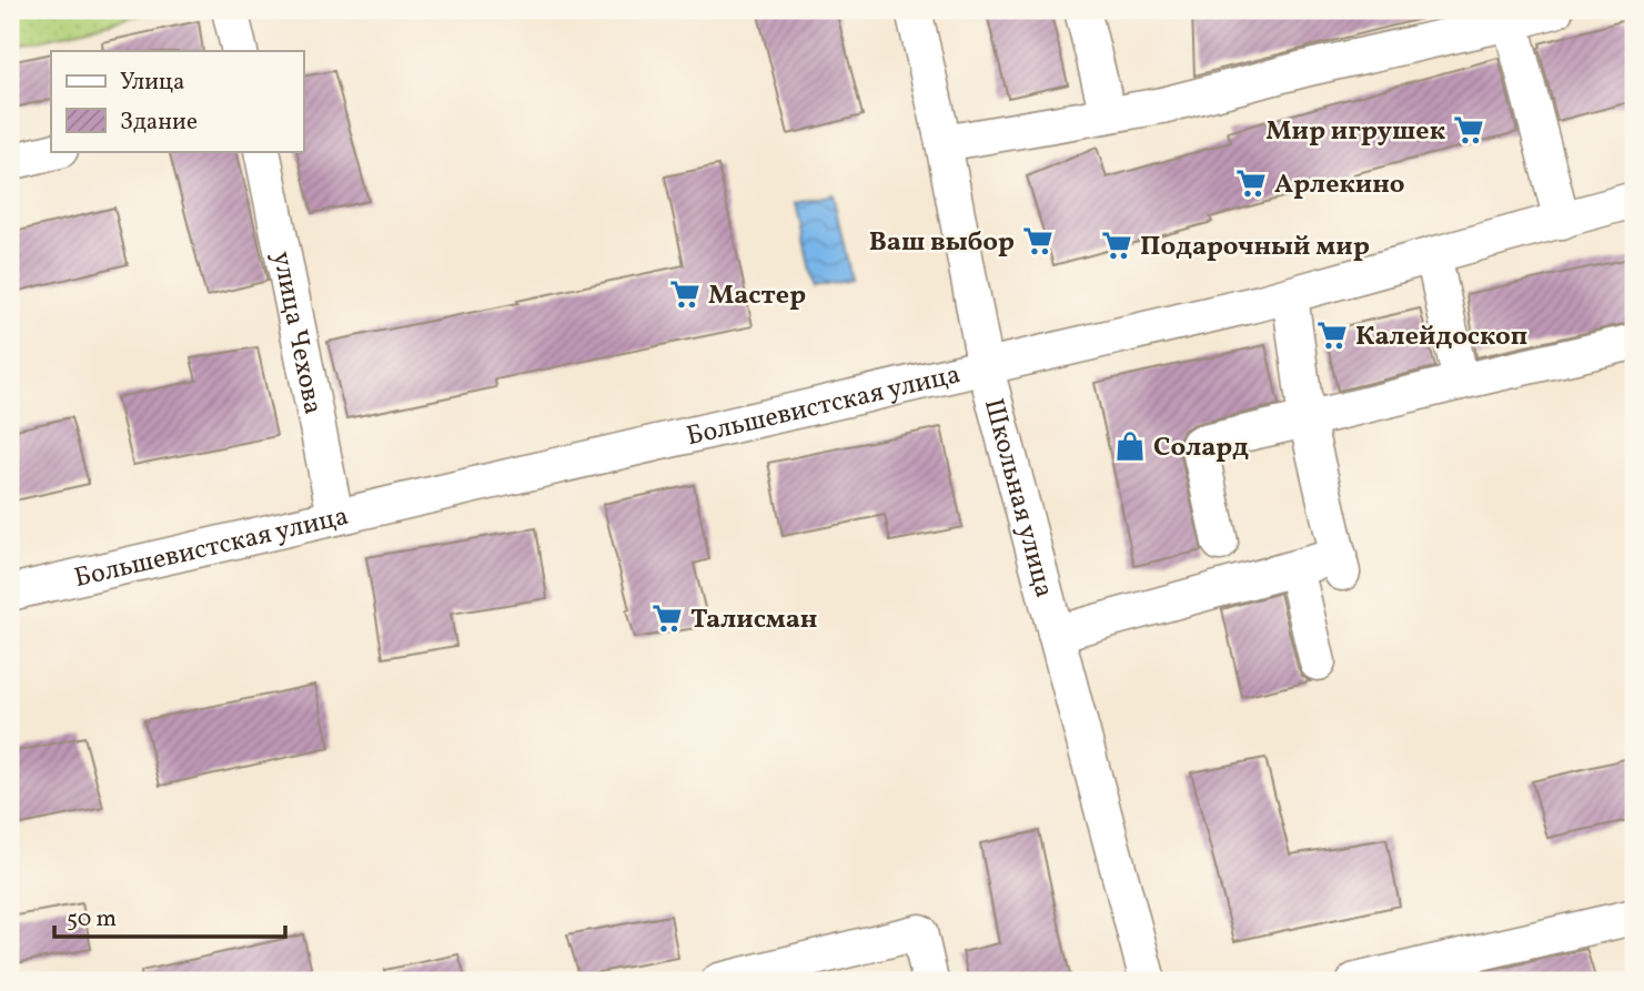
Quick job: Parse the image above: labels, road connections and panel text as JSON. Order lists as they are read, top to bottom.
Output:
{
  "streets": {
    "street": ["улица Чехова", "Большевистская улица", "Школьная улица"]
  },
  "crossings": [
    ["улица Чехова", "Большевистская улица"],
    ["Большевистская улица", "Школьная улица"]
  ],
  "places": {
    "supermarket": [
      "Мир игрушек",
      "Арлекино",
      "Ваш выбор",
      "Подарочный мир",
      "Мастер",
      "Калейдоскоп",
      "Талисман"
    ],
    "shop": ["Солард"]
  },
  "legend": ["Улица", "Здание"],
  "scale_bar": "50 m"
}
